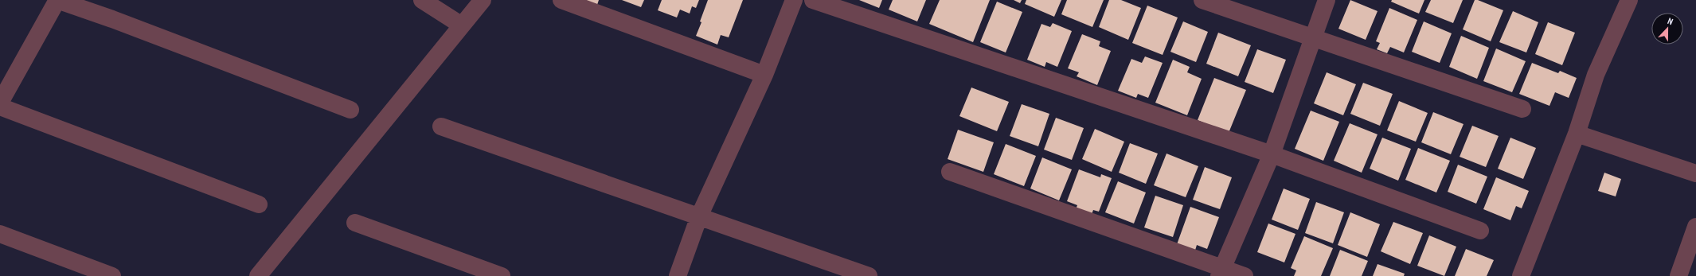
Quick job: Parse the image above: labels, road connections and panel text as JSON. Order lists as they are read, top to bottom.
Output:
{
  "north": "top"
}
